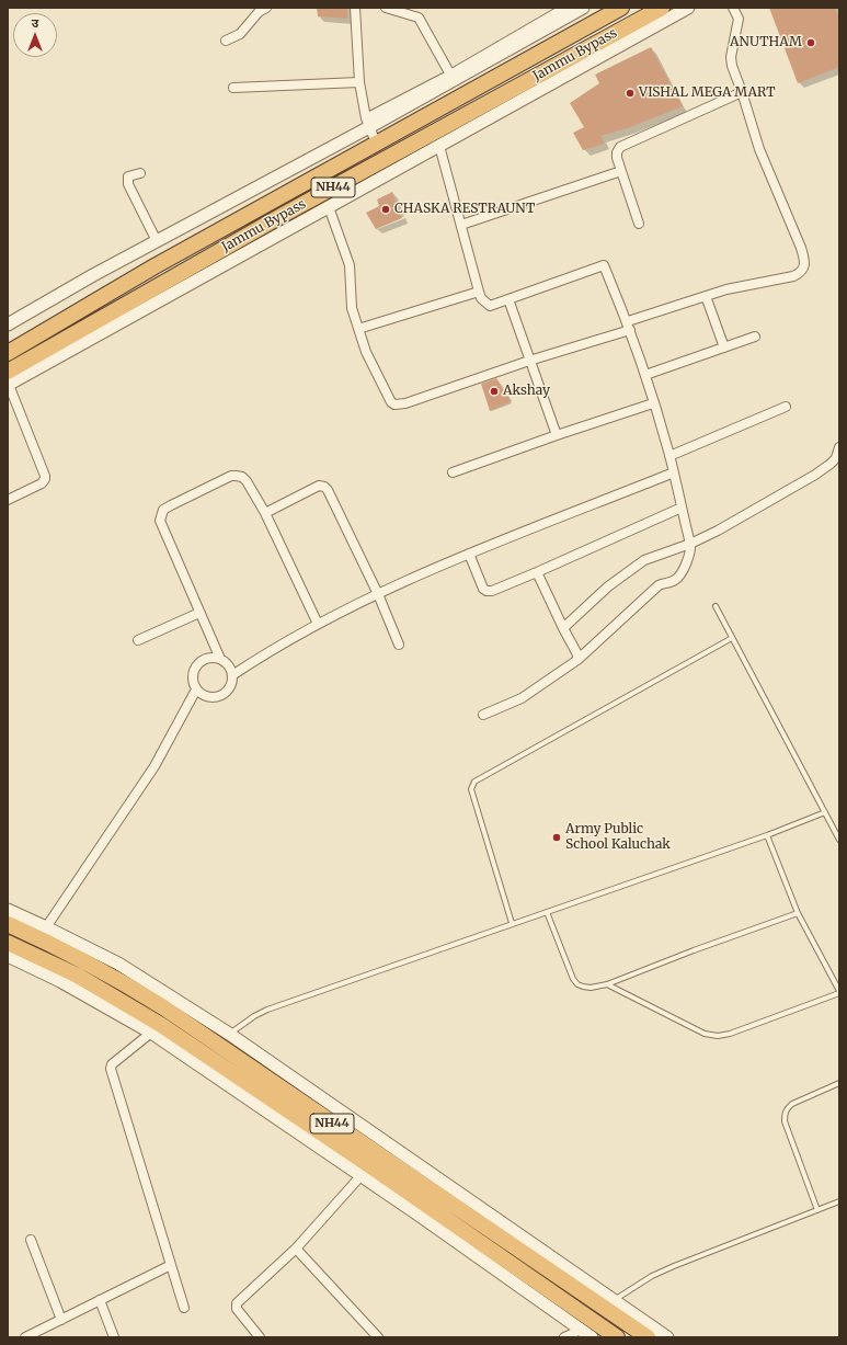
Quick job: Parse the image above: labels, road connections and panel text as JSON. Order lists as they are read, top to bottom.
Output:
{
  "streets": {
    "highway": ["Jammu Bypass", "NH44"]
  },
  "places": [
    "ANUTHAM",
    "VISHAL MEGA MART",
    "CHASKA RESTRAUNT",
    "Akshay",
    "Army Public School Kaluchak"
  ],
  "north": "top"
}
